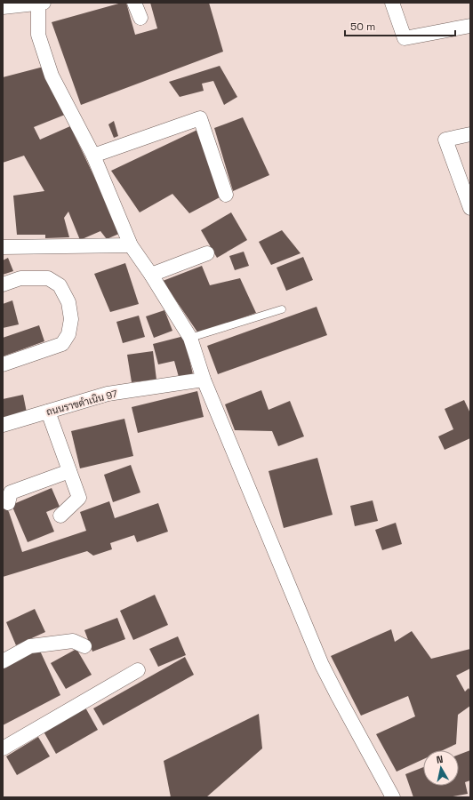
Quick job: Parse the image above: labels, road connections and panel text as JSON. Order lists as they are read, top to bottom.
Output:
{
  "streets": {
    "street": ["ถนนราขดำเนิน 97"]
  },
  "scale_bar": "50 m",
  "north": "top"
}
